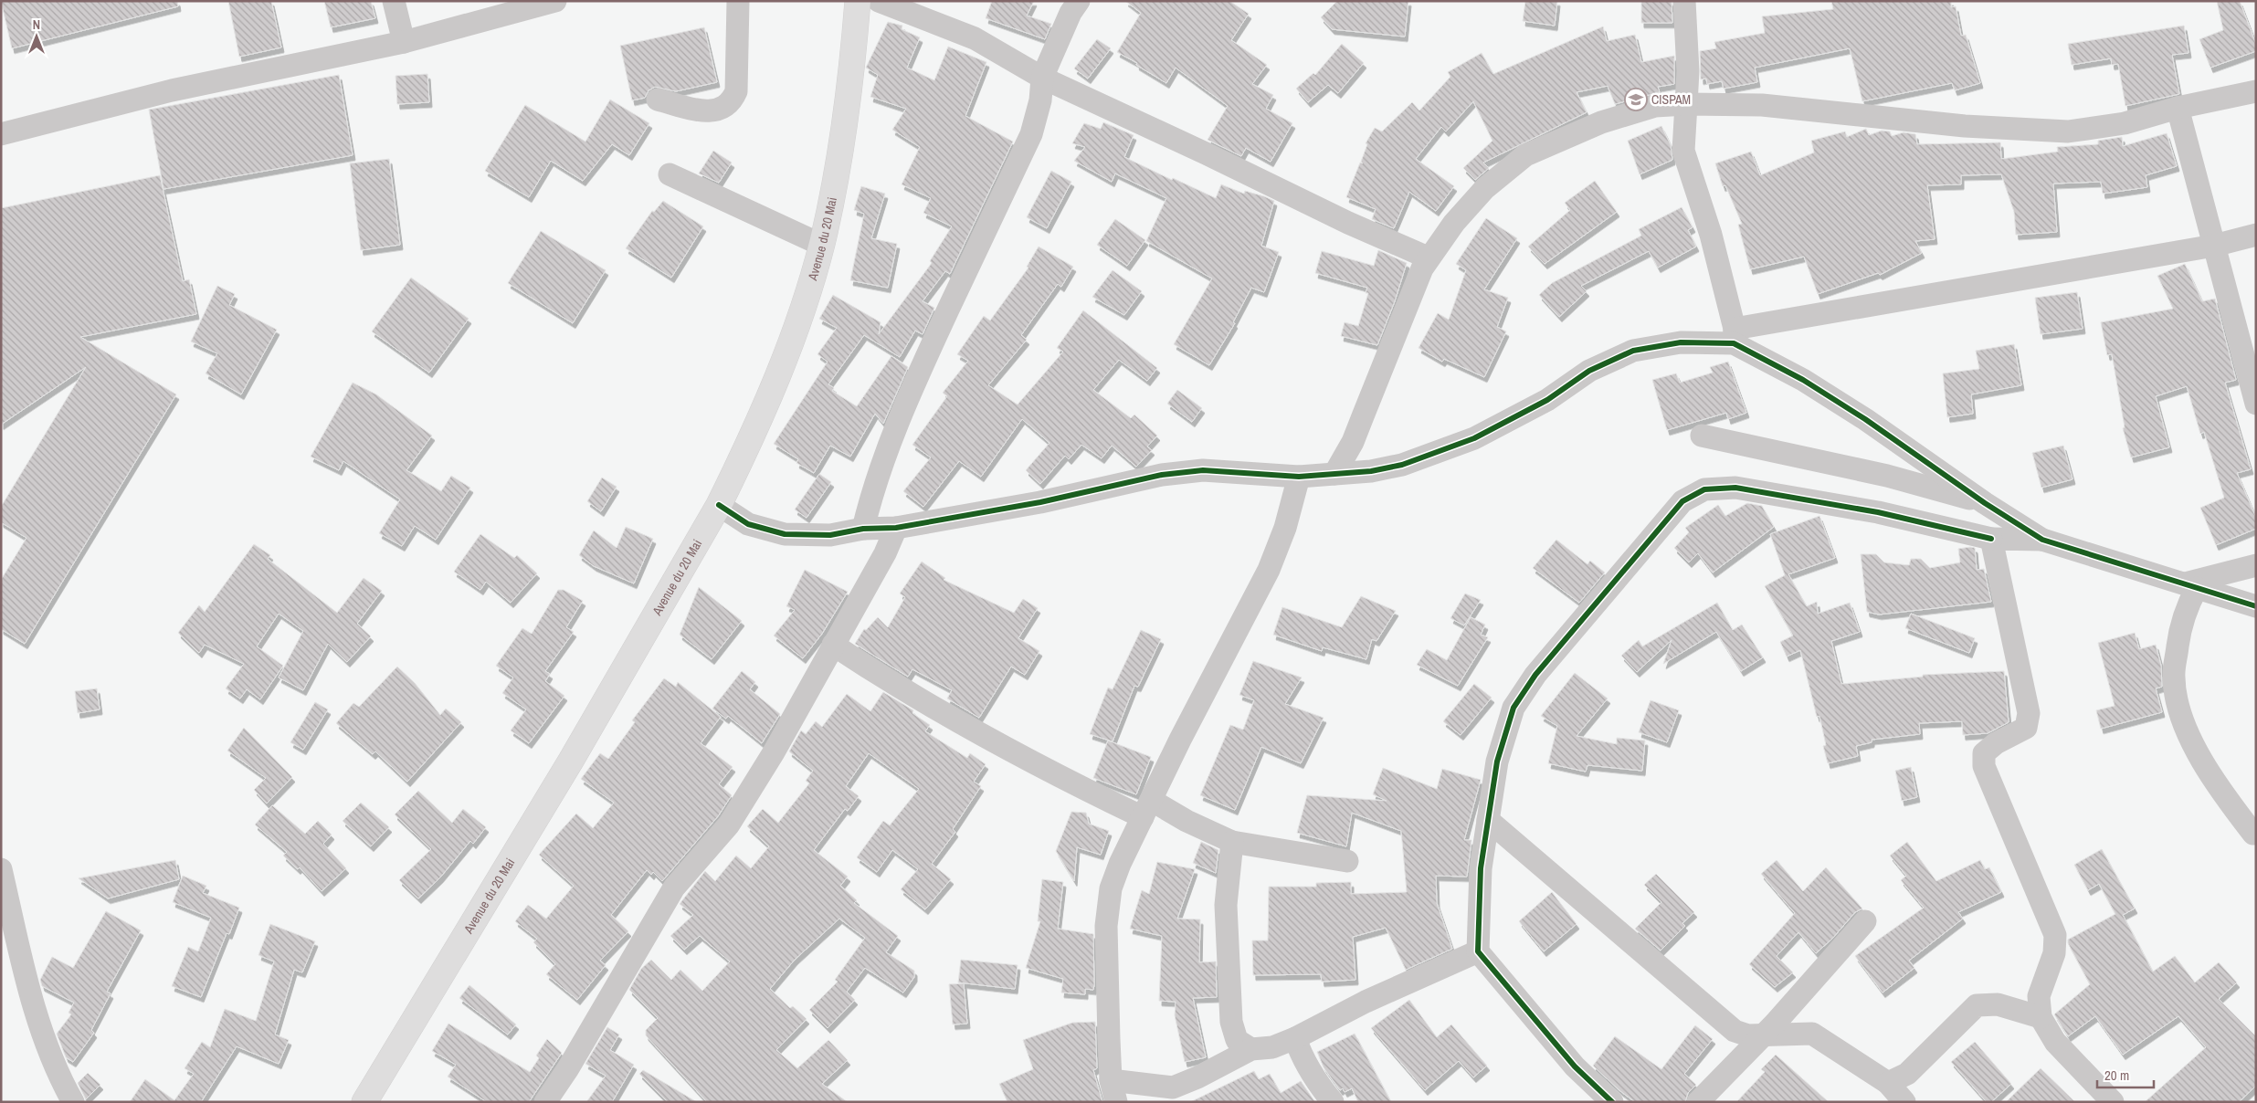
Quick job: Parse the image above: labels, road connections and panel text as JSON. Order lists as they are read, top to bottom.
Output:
{
  "streets": {
    "main road": ["Avenue du 20 Mai"]
  },
  "places": {
    "school or university": ["CISPAM"]
  },
  "scale_bar": "20 m",
  "north": "top"
}
